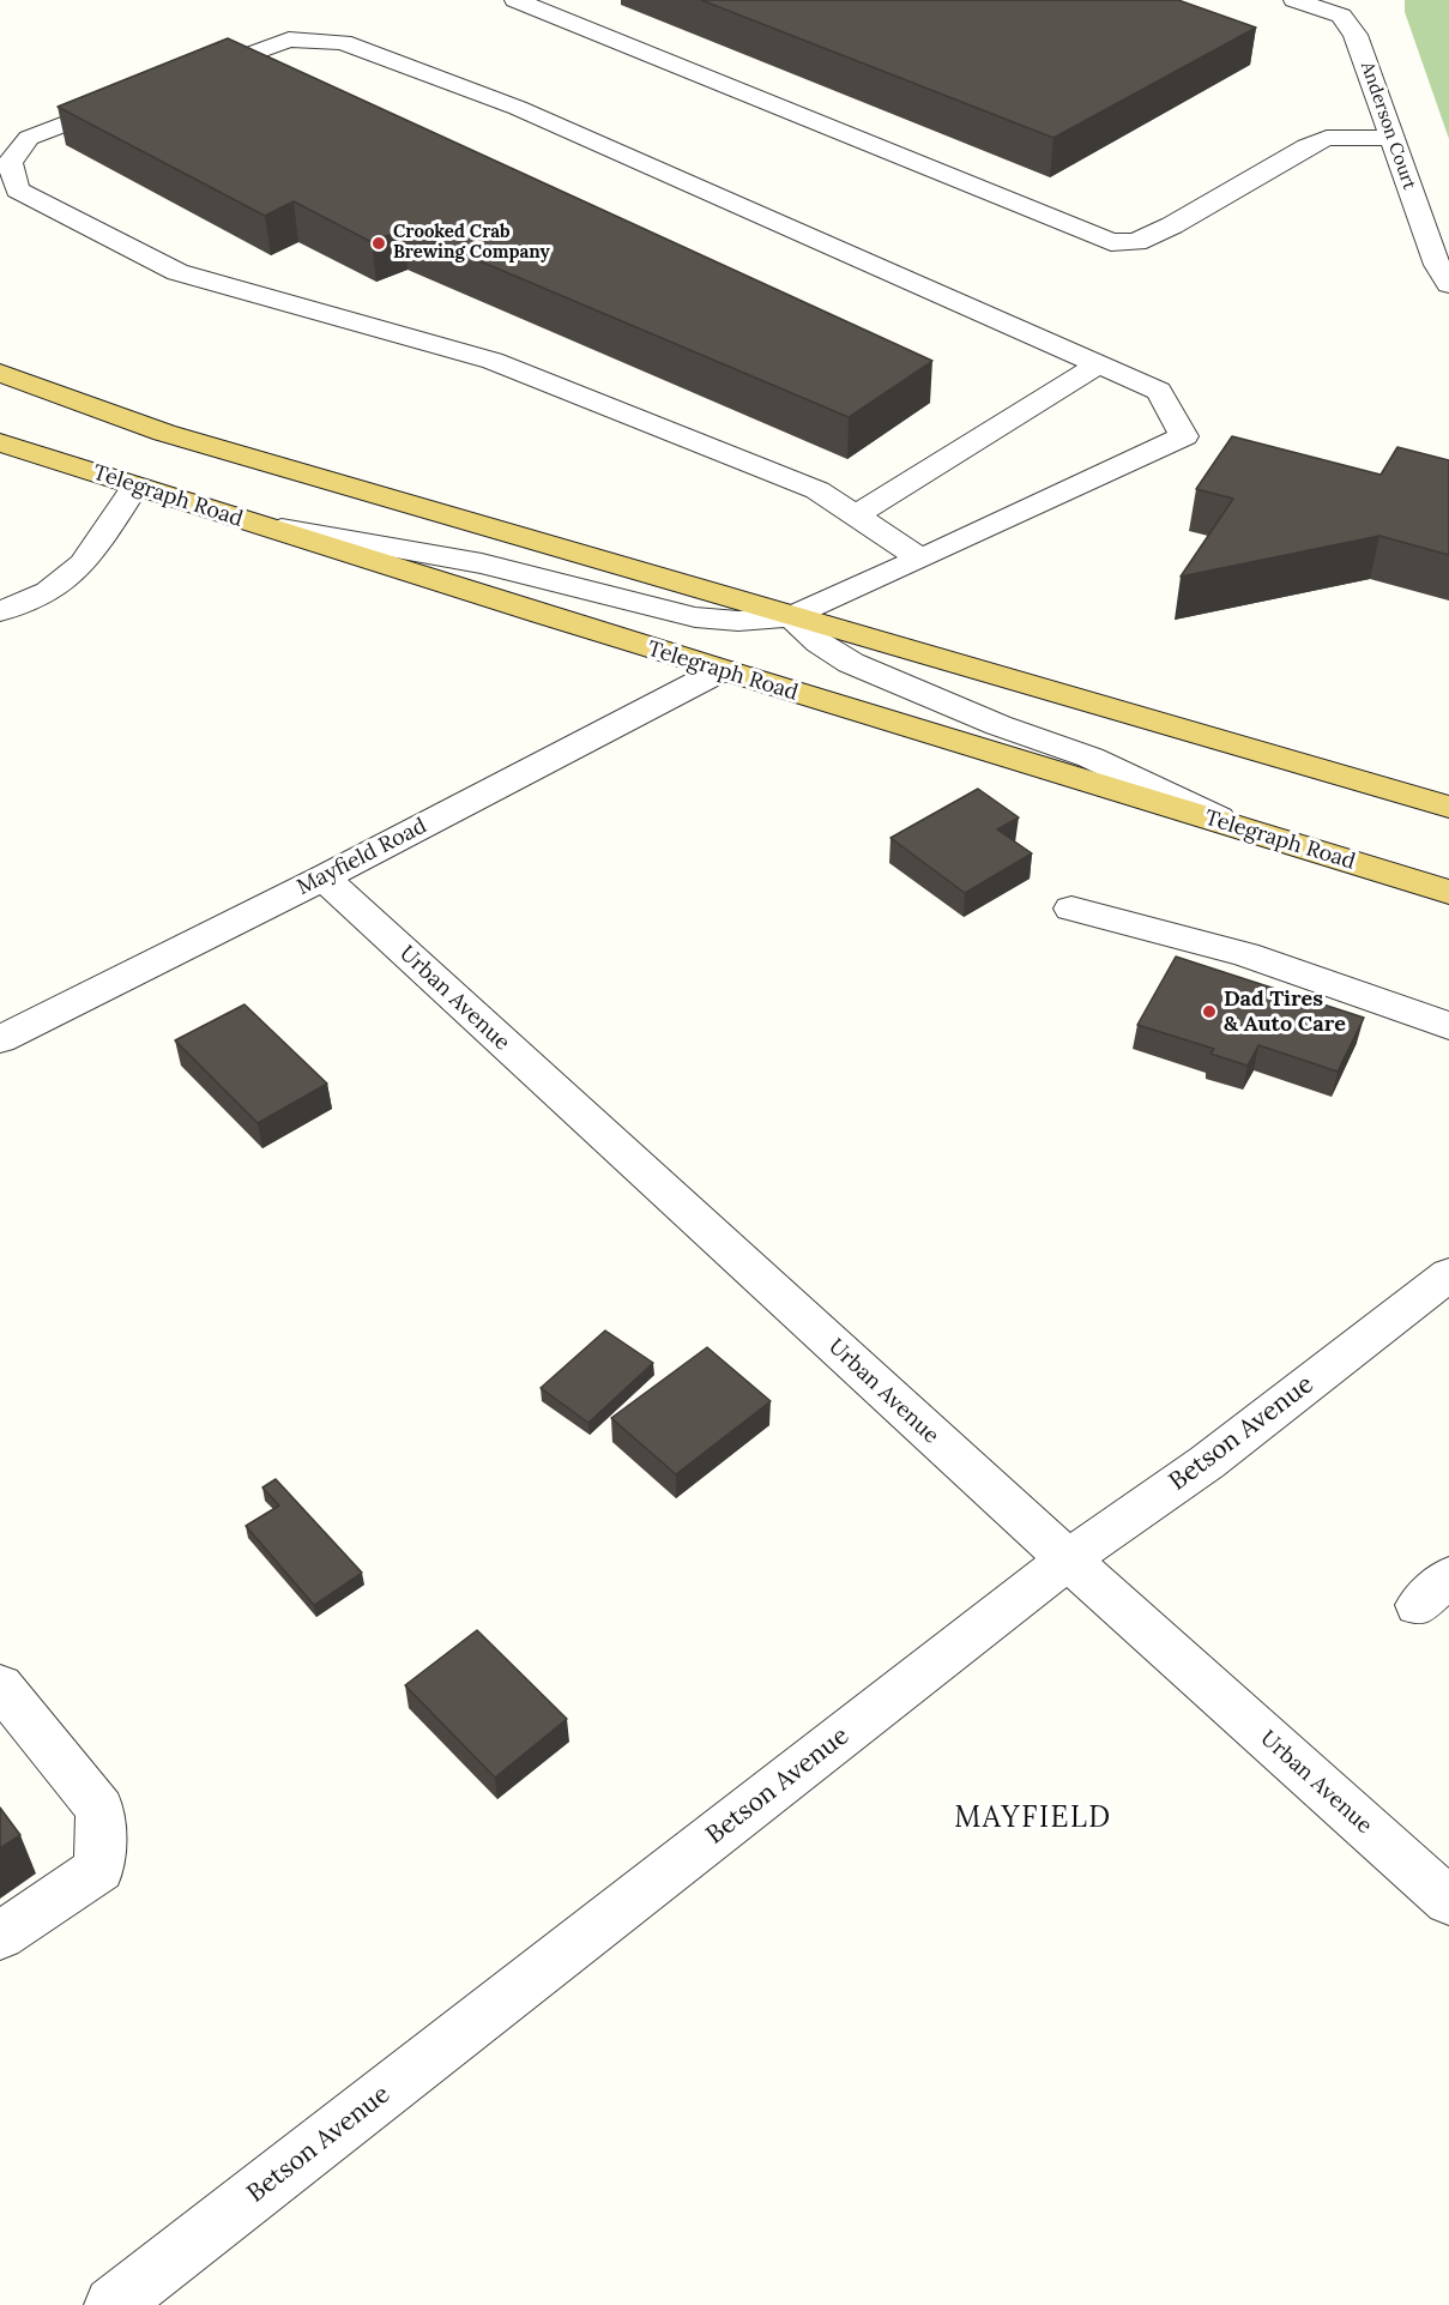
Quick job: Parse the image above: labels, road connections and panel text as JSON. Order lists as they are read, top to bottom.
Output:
{
  "streets": {
    "main road": ["Telegraph Road"],
    "street": [
      "Anderson Court",
      "Mayfield Road",
      "Urban Avenue",
      "Betson Avenue"
    ]
  },
  "crossings": [
    ["Telegraph Road", "Mayfield Road"],
    ["Mayfield Road", "Urban Avenue"],
    ["Urban Avenue", "Betson Avenue"]
  ],
  "districts": ["MAYFIELD"],
  "places": ["Crooked Crab Brewing Company", "Dad Tires & Auto Care"]
}
